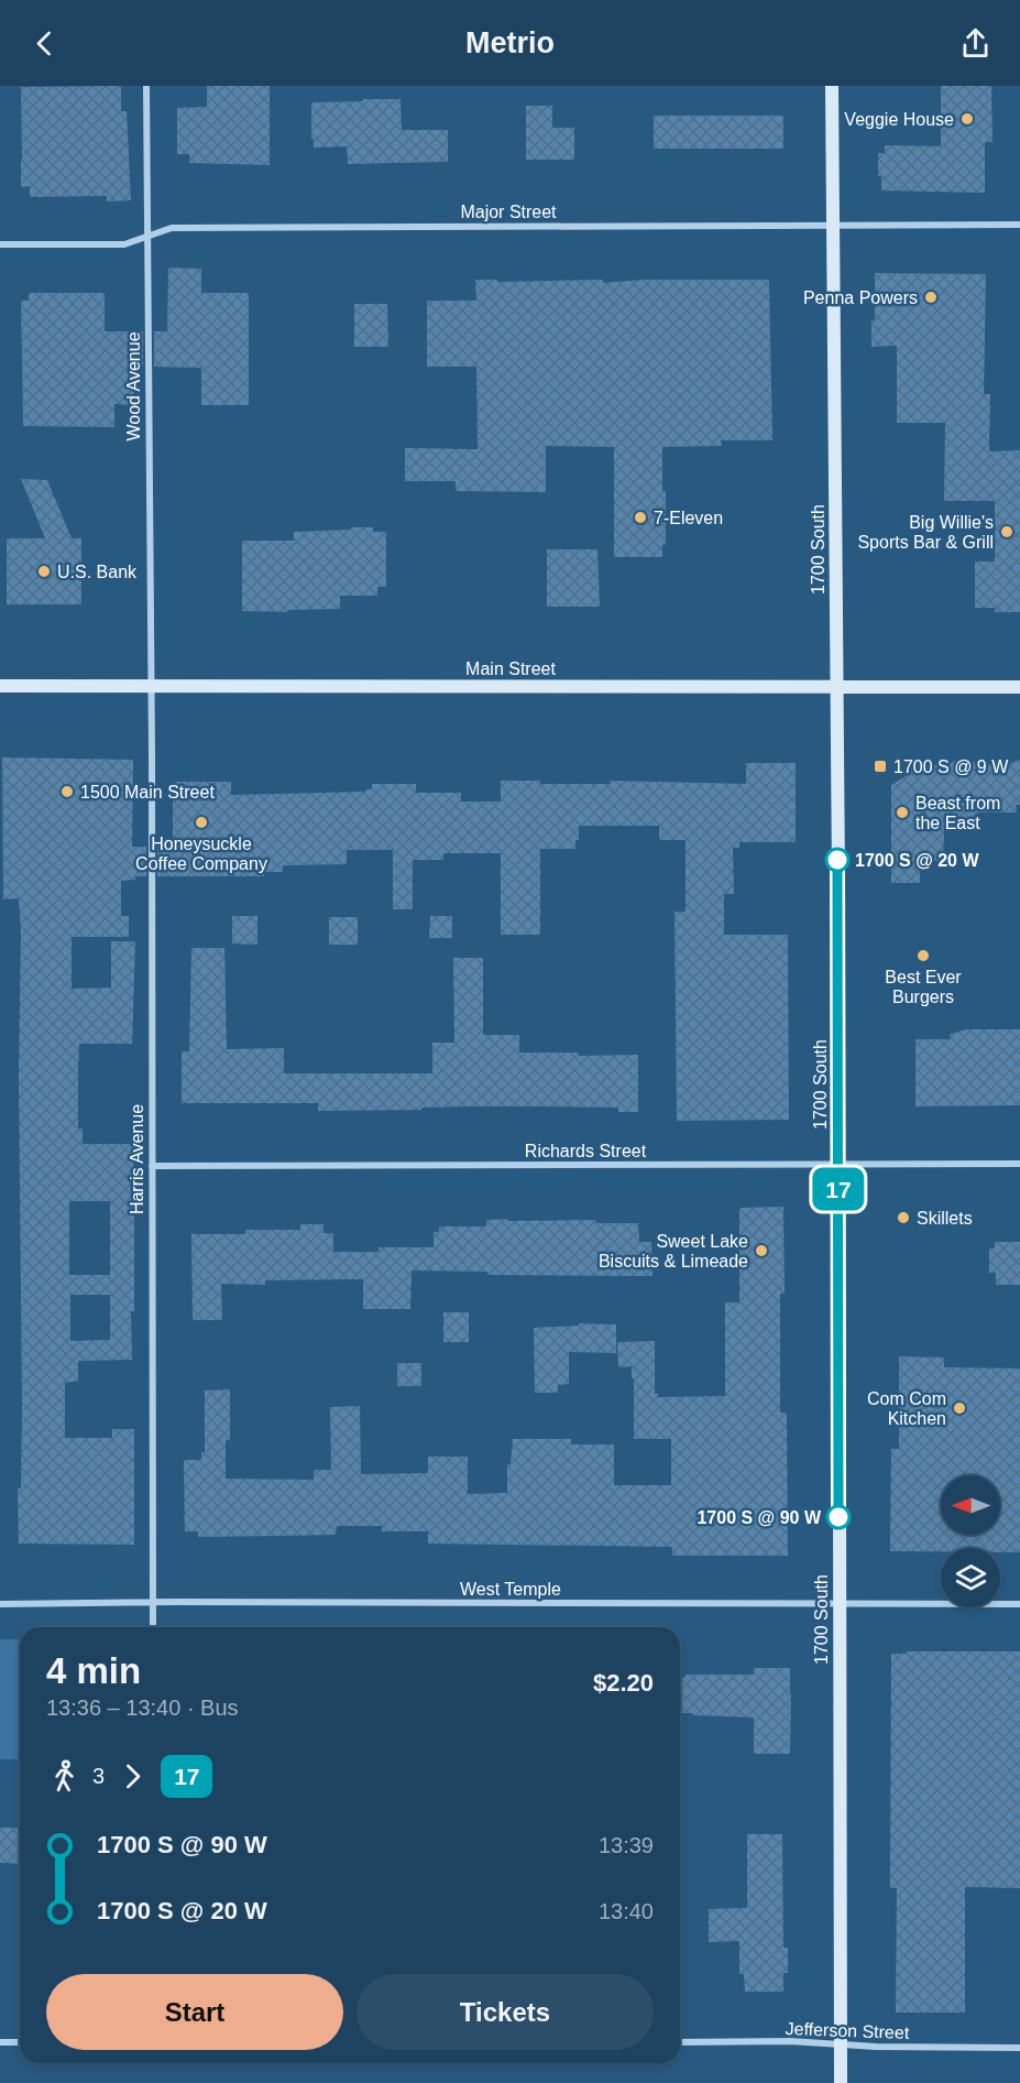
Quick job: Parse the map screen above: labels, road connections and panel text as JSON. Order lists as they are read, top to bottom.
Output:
{
  "streets": {
    "street": [
      "Major Street",
      "Wood Avenue",
      "1700 South",
      "Main Street",
      "Richards Street",
      "Harris Avenue",
      "West Temple",
      "Jefferson Street"
    ]
  },
  "crossings": [
    ["Major Street", "Wood Avenue"],
    ["Major Street", "1700 South"],
    ["Wood Avenue", "Main Street"],
    ["Wood Avenue", "Harris Avenue"],
    ["1700 South", "Main Street"],
    ["1700 South", "Richards Street"],
    ["1700 South", "West Temple"],
    ["1700 South", "Jefferson Street"],
    ["Main Street", "Harris Avenue"],
    ["Richards Street", "Harris Avenue"],
    ["Harris Avenue", "West Temple"]
  ],
  "places": {
    "other": [
      "Veggie House",
      "Penna Powers",
      "7-Eleven",
      "Big Willie's Sports Bar & Grill",
      "U.S. Bank",
      "1500 Main Street",
      "Beast from the East",
      "Honeysuckle Coffee Company",
      "1700 S @ 20 W",
      "Best Ever Burgers",
      "Skillets",
      "Sweet Lake Biscuits & Limeade",
      "Com Com Kitchen",
      "1700 S @ 90 W"
    ],
    "transit": ["1700 S @ 9 W"]
  },
  "lines": ["bus line 17"],
  "north": "left",
  "page": {
    "header": "Metrio",
    "on_map": "17",
    "heading": ["4 min", "13:36 – 13:40 · Bus", "$2.20"],
    "legs": ["3", "17"],
    "list": [
      {
        "name": "1700 S @ 90 W",
        "value": "13:39"
      },
      {
        "name": "1700 S @ 20 W",
        "value": "13:40"
      }
    ],
    "buttons": ["Start", "Tickets"]
  }
}
